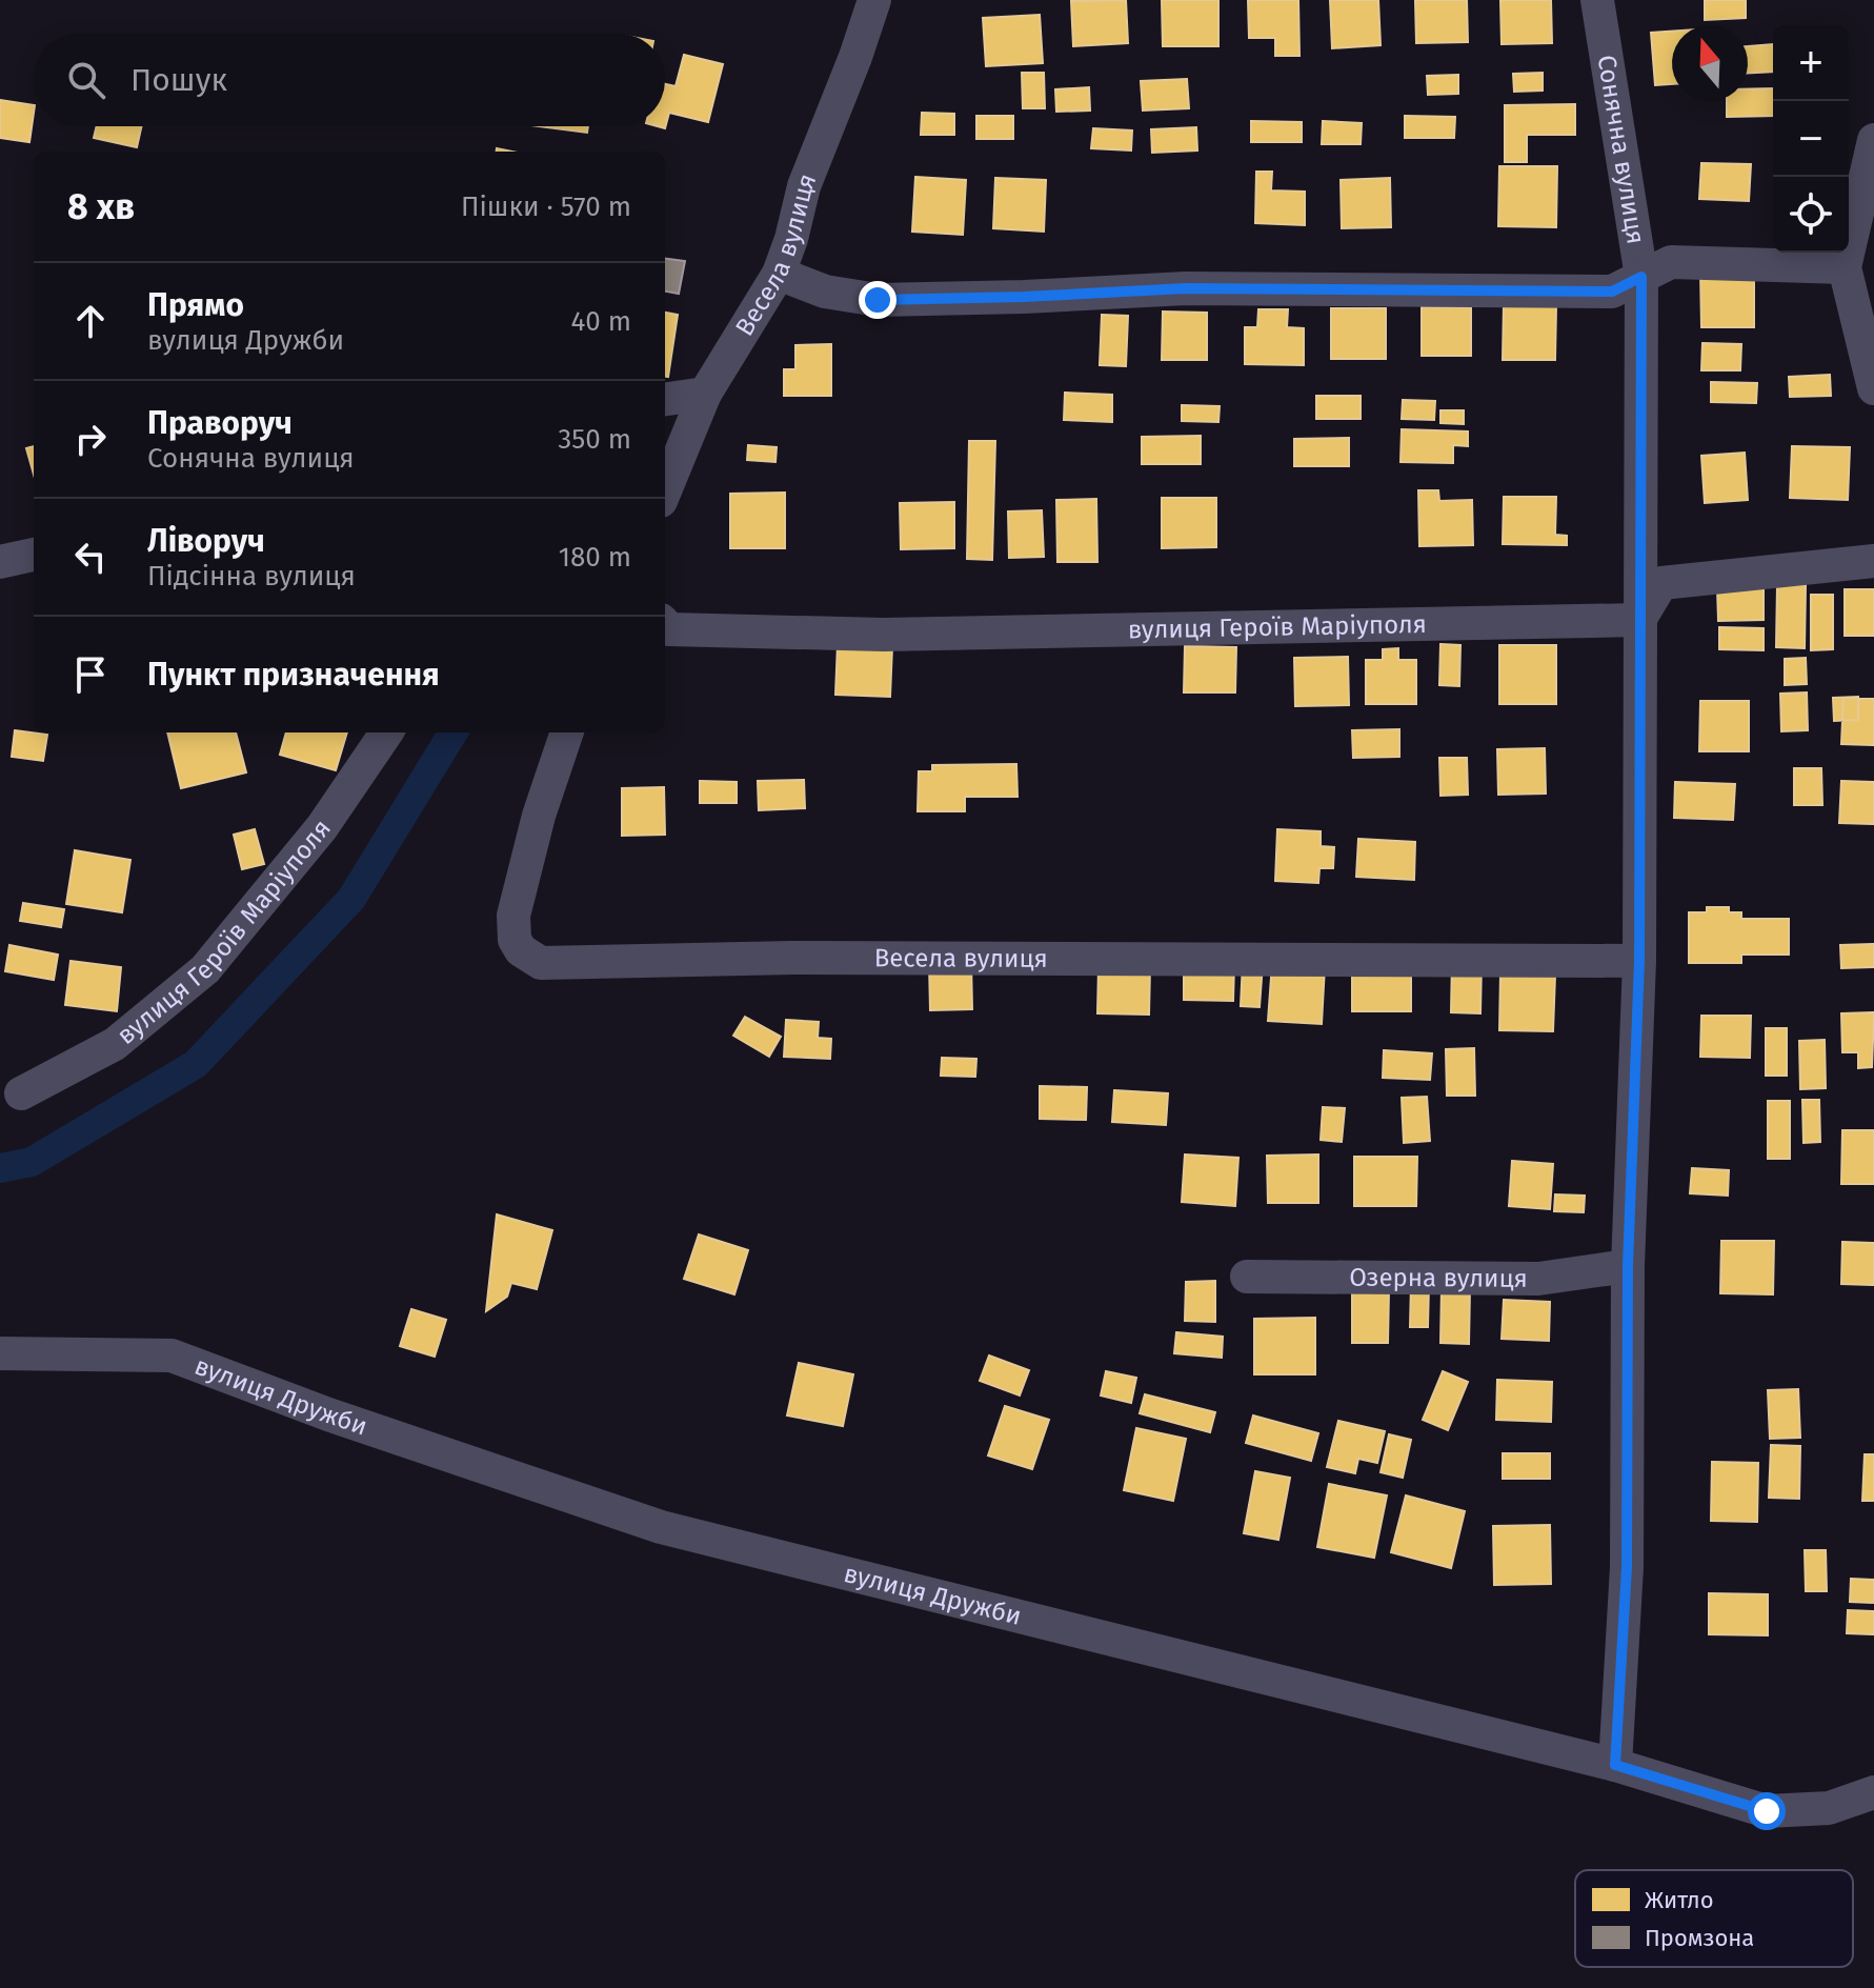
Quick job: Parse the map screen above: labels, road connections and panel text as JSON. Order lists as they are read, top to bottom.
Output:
{
  "streets": {
    "street": [
      "Сонячна вулиця",
      "Весела вулиця",
      "вулиця Героїв Маріуполя",
      "Озерна вулиця",
      "вулиця Дружби"
    ]
  },
  "crossings": [
    ["Сонячна вулиця", "Весела вулиця"],
    ["Сонячна вулиця", "вулиця Героїв Маріуполя"],
    ["Сонячна вулиця", "Озерна вулиця"],
    ["Сонячна вулиця", "вулиця Дружби"]
  ],
  "legend": ["Житло", "Промзона"],
  "north": "top",
  "page": {
    "map_buttons": ["+", "−"],
    "search": "Пошук",
    "heading": ["8 хв", "Пішки · 570 m"],
    "list": [
      ["Прямо", "вулиця Дружби", "40 m"],
      ["Праворуч", "Сонячна вулиця", "350 m"],
      ["Ліворуч", "Підсінна вулиця", "180 m"],
      "Пункт призначення"
    ]
  }
}
